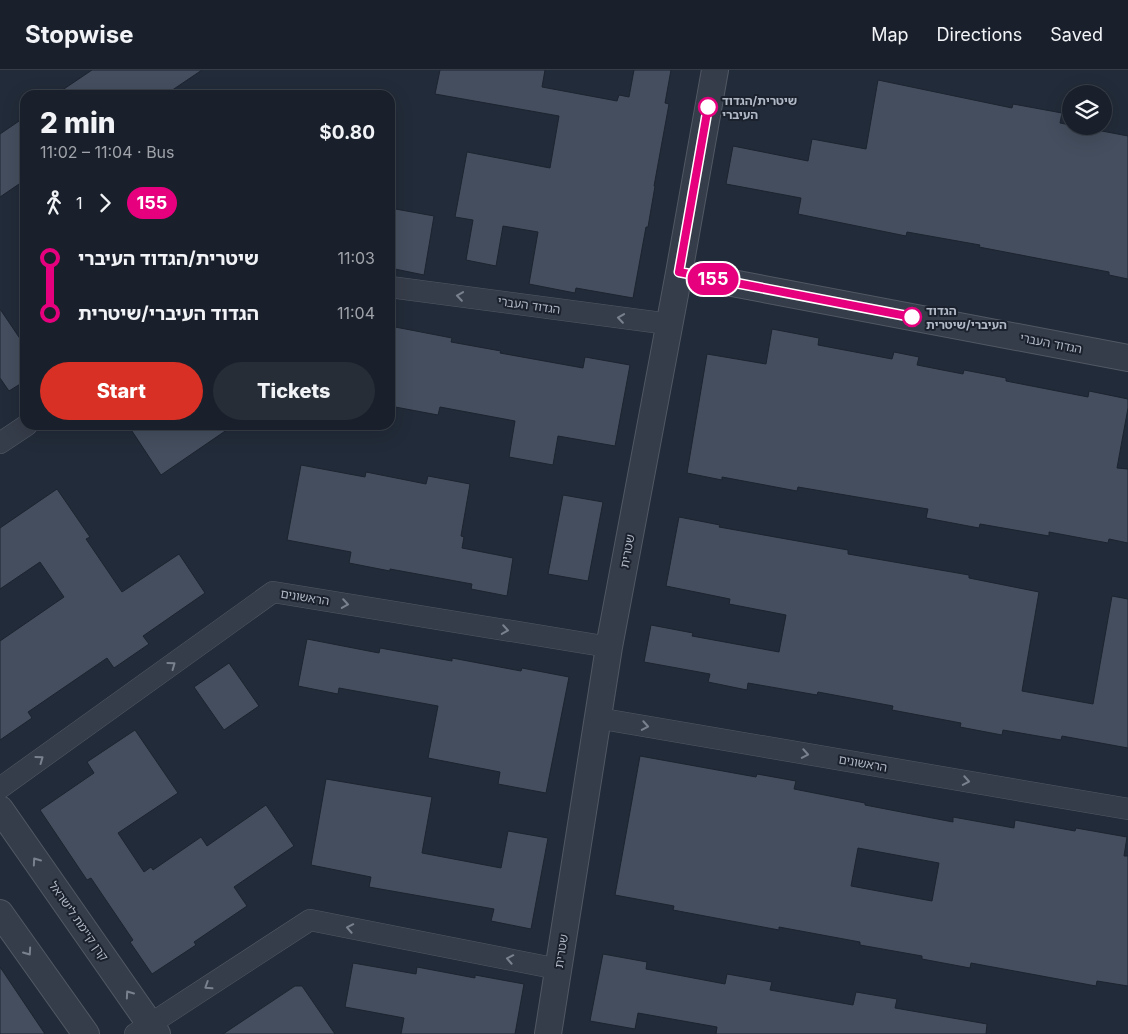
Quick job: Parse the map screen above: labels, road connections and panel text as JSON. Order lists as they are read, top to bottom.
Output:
{
  "streets": {
    "street": [
      "הגדוד העברי",
      "שטרית",
      "הראשונים",
      "קרן קיימת לישראל"
    ]
  },
  "crossings": [
    ["הגדוד העברי", "שטרית"],
    ["שטרית", "הראשונים"]
  ],
  "one_way": ["הגדוד העברי", "הראשונים"],
  "places": ["שיטרית/הגדוד העיברי", "הגדוד העיברי/שיטרית"],
  "lines": ["bus line 155"],
  "page": {
    "header": "Stopwise",
    "nav": ["Map", "Directions", "Saved"],
    "on_map": "155",
    "heading": ["2 min", "11:02 – 11:04 · Bus", "$0.80"],
    "legs": ["1", "155"],
    "list": [
      {
        "name": "שיטרית/הגדוד העיברי",
        "value": "11:03"
      },
      {
        "name": "הגדוד העיברי/שיטרית",
        "value": "11:04"
      }
    ],
    "buttons": ["Start", "Tickets"]
  }
}
